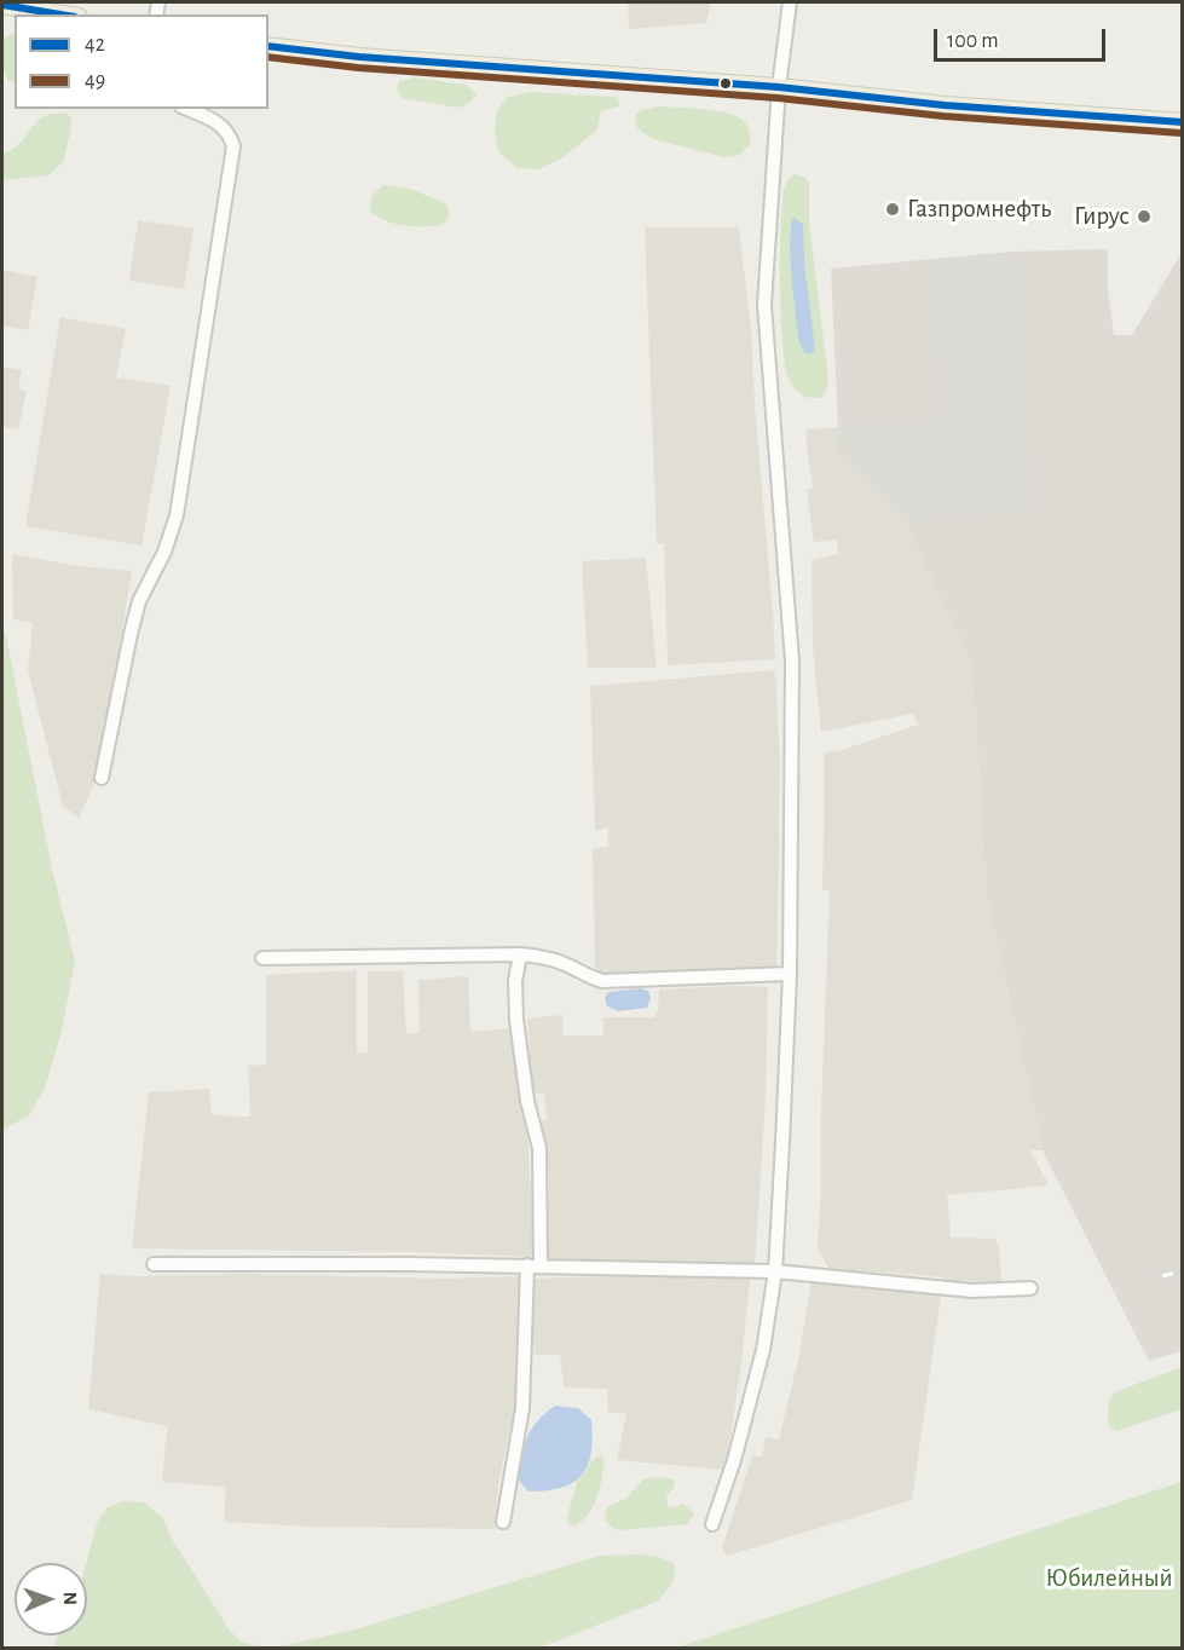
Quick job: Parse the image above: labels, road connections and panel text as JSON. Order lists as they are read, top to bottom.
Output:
{
  "parks": ["Юбилейный"],
  "places": ["Газпромнефть", "Гирус"],
  "lines": ["transit line 42", "transit line 49"],
  "legend": ["42", "49"],
  "scale_bar": "100 m",
  "north": "right"
}
